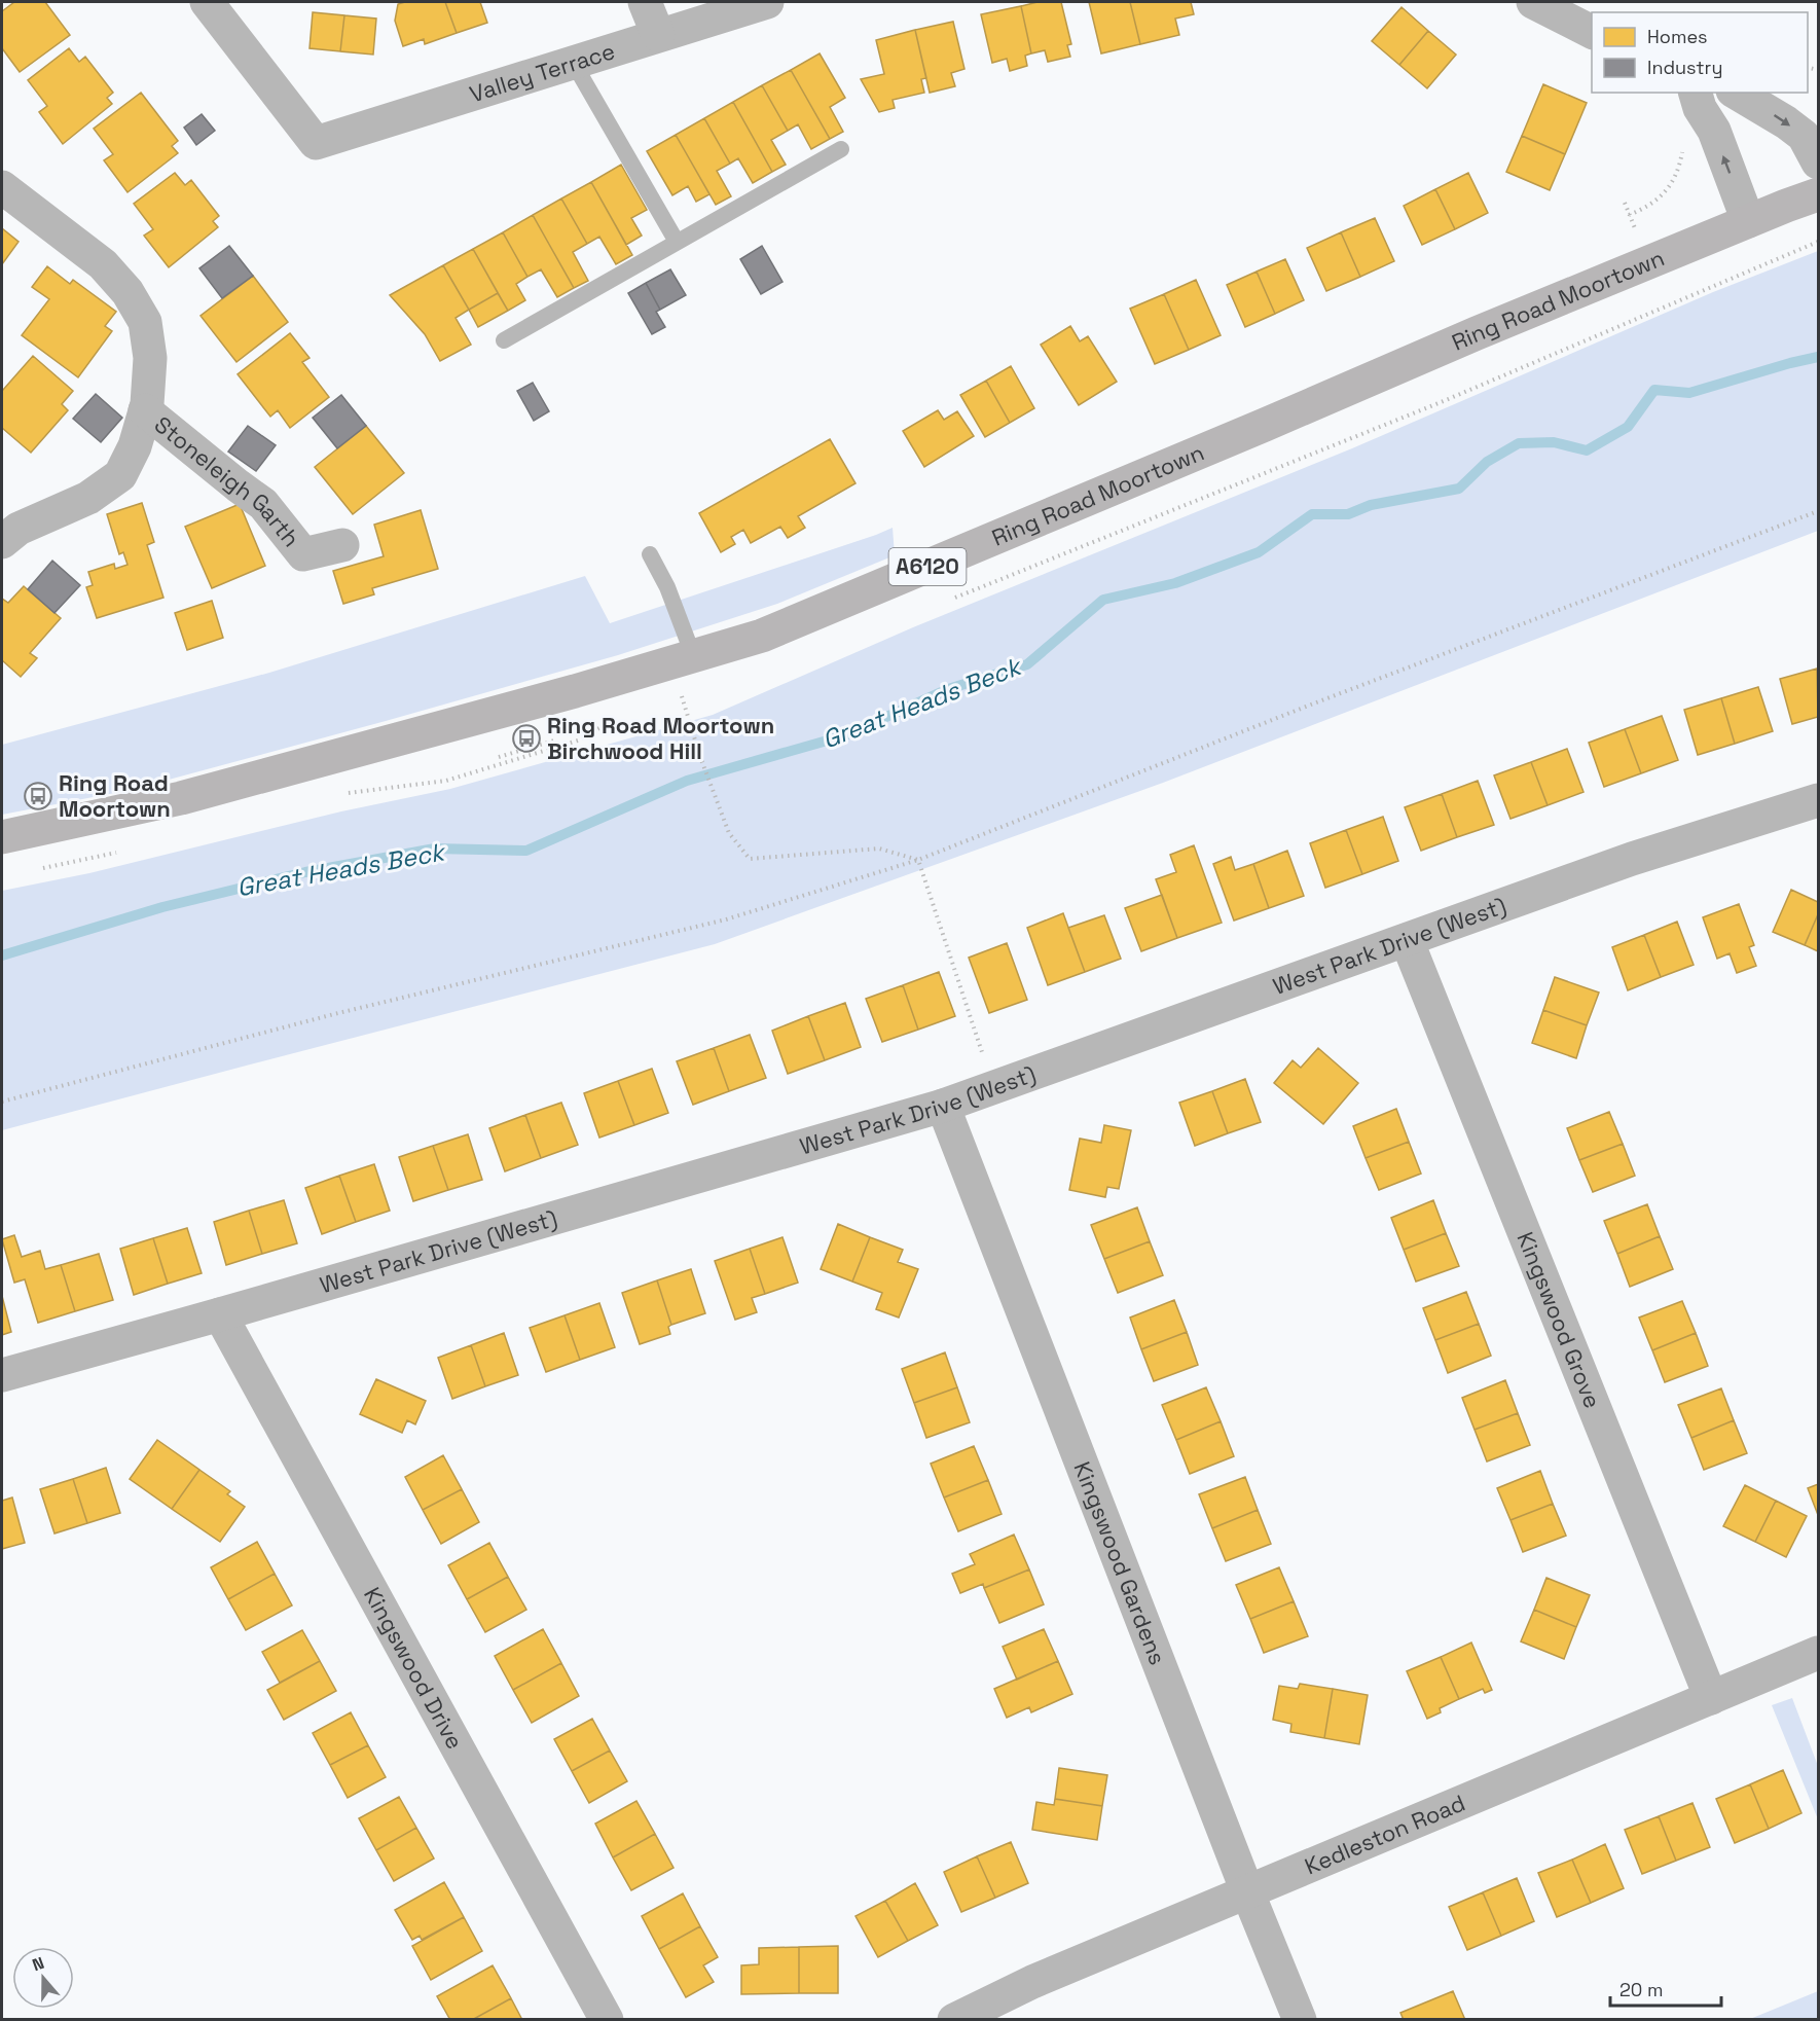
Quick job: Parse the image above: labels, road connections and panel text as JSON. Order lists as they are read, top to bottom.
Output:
{
  "streets": {
    "highway": ["Ring Road Moortown", "A6120"],
    "street": [
      "Valley Terrace",
      "Stoneleigh Garth",
      "West Park Drive (West)",
      "Kingswood Grove",
      "Kingswood Gardens",
      "Kingswood Drive",
      "Kedleston Road"
    ]
  },
  "crossings": [
    ["West Park Drive (West)", "Kingswood Grove"],
    ["West Park Drive (West)", "Kingswood Gardens"],
    ["West Park Drive (West)", "Kingswood Drive"],
    ["Kingswood Grove", "Kedleston Road"],
    ["Kingswood Gardens", "Kedleston Road"]
  ],
  "water": ["Great Heads Beck"],
  "places": {
    "bus stop": ["Ring Road Moortown Birchwood Hill", "Ring Road Moortown"]
  },
  "legend": ["Homes", "Industry"],
  "scale_bar": "20 m",
  "north": "top"
}
